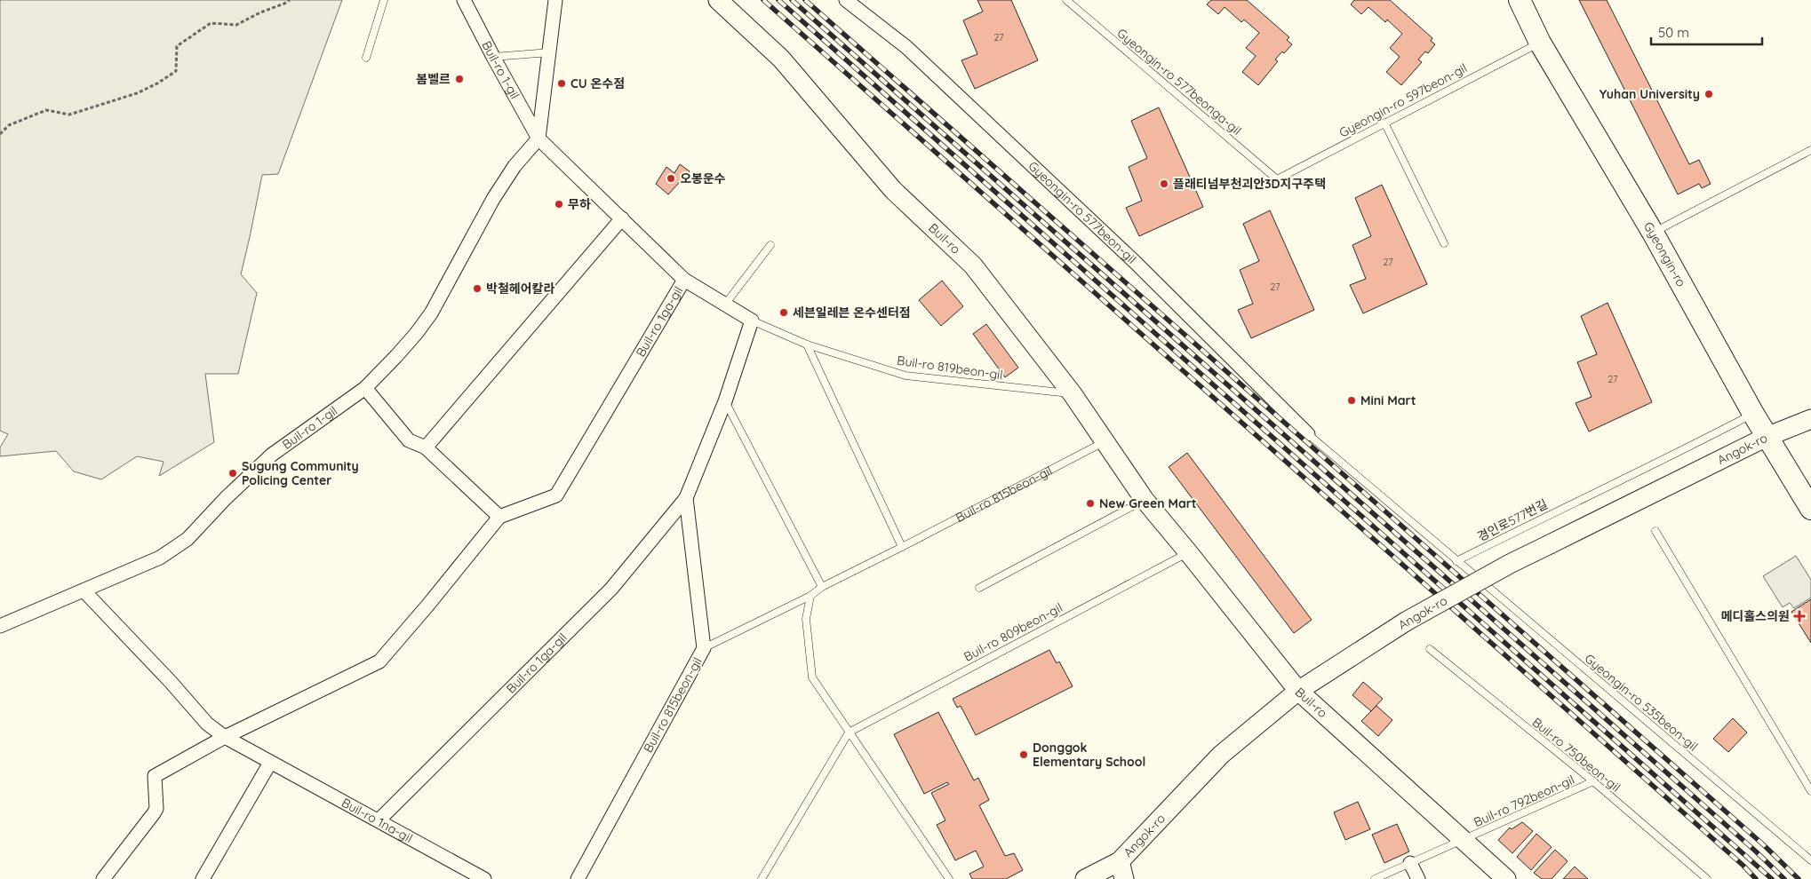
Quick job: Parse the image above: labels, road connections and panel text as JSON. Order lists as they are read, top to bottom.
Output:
{
  "streets": {
    "main road": ["Gyeongin-ro"],
    "street": [
      "Buil-ro 1-gil",
      "Gyeongin-ro 577beon-gil",
      "Buil-ro",
      "Buil-ro 1ga-gil",
      "Angok-ro",
      "Buil-ro 815beon-gil",
      "Buil-ro 1na-gil"
    ],
    "lane": [
      "Gyeongin-ro 577beonga-gil",
      "Gyeongin-ro 597beon-gil",
      "Buil-ro 819beon-gil",
      "경인로577번길",
      "Buil-ro 809beon-gil",
      "Gyeongin-ro 535beon-gil",
      "Buil-ro 750beon-gil",
      "Buil-ro 792beon-gil"
    ]
  },
  "crossings": [
    ["Buil-ro 1-gil", "Buil-ro 1ga-gil"],
    ["Buil-ro 1-gil", "Buil-ro 1na-gil"],
    ["Gyeongin-ro 577beonga-gil", "Gyeongin-ro 597beon-gil"],
    ["Gyeongin-ro 597beon-gil", "Gyeongin-ro"],
    ["Buil-ro", "Buil-ro 819beon-gil"],
    ["Buil-ro", "Angok-ro"],
    ["Buil-ro", "Buil-ro 815beon-gil"],
    ["Buil-ro", "Buil-ro 809beon-gil"],
    ["Buil-ro", "Buil-ro 792beon-gil"],
    ["Gyeongin-ro", "Angok-ro"],
    ["Gyeongin-ro", "경인로577번길"],
    ["Buil-ro 1ga-gil", "Buil-ro 819beon-gil"],
    ["Buil-ro 1ga-gil", "Buil-ro 815beon-gil"],
    ["Buil-ro 1ga-gil", "Buil-ro 1na-gil"],
    ["경인로577번길", "Gyeongin-ro 535beon-gil"],
    ["Buil-ro 750beon-gil", "Buil-ro 792beon-gil"]
  ],
  "places": {
    "other": [
      "봄벨르",
      "CU 온수점",
      "Yuhan University",
      "오봉운수",
      "플래티넘부천괴안3D지구주택",
      "무하",
      "박철헤어칼라",
      "세븐일레븐 온수센터점",
      "Mini Mart",
      "Sugung Community Policing Center",
      "New Green Mart",
      "Donggok Elementary School"
    ],
    "health": ["메디홀스의원"]
  },
  "house_numbers": [
    "27",
    "27",
    "27",
    "27"
  ],
  "scale_bar": "50 m"
}
